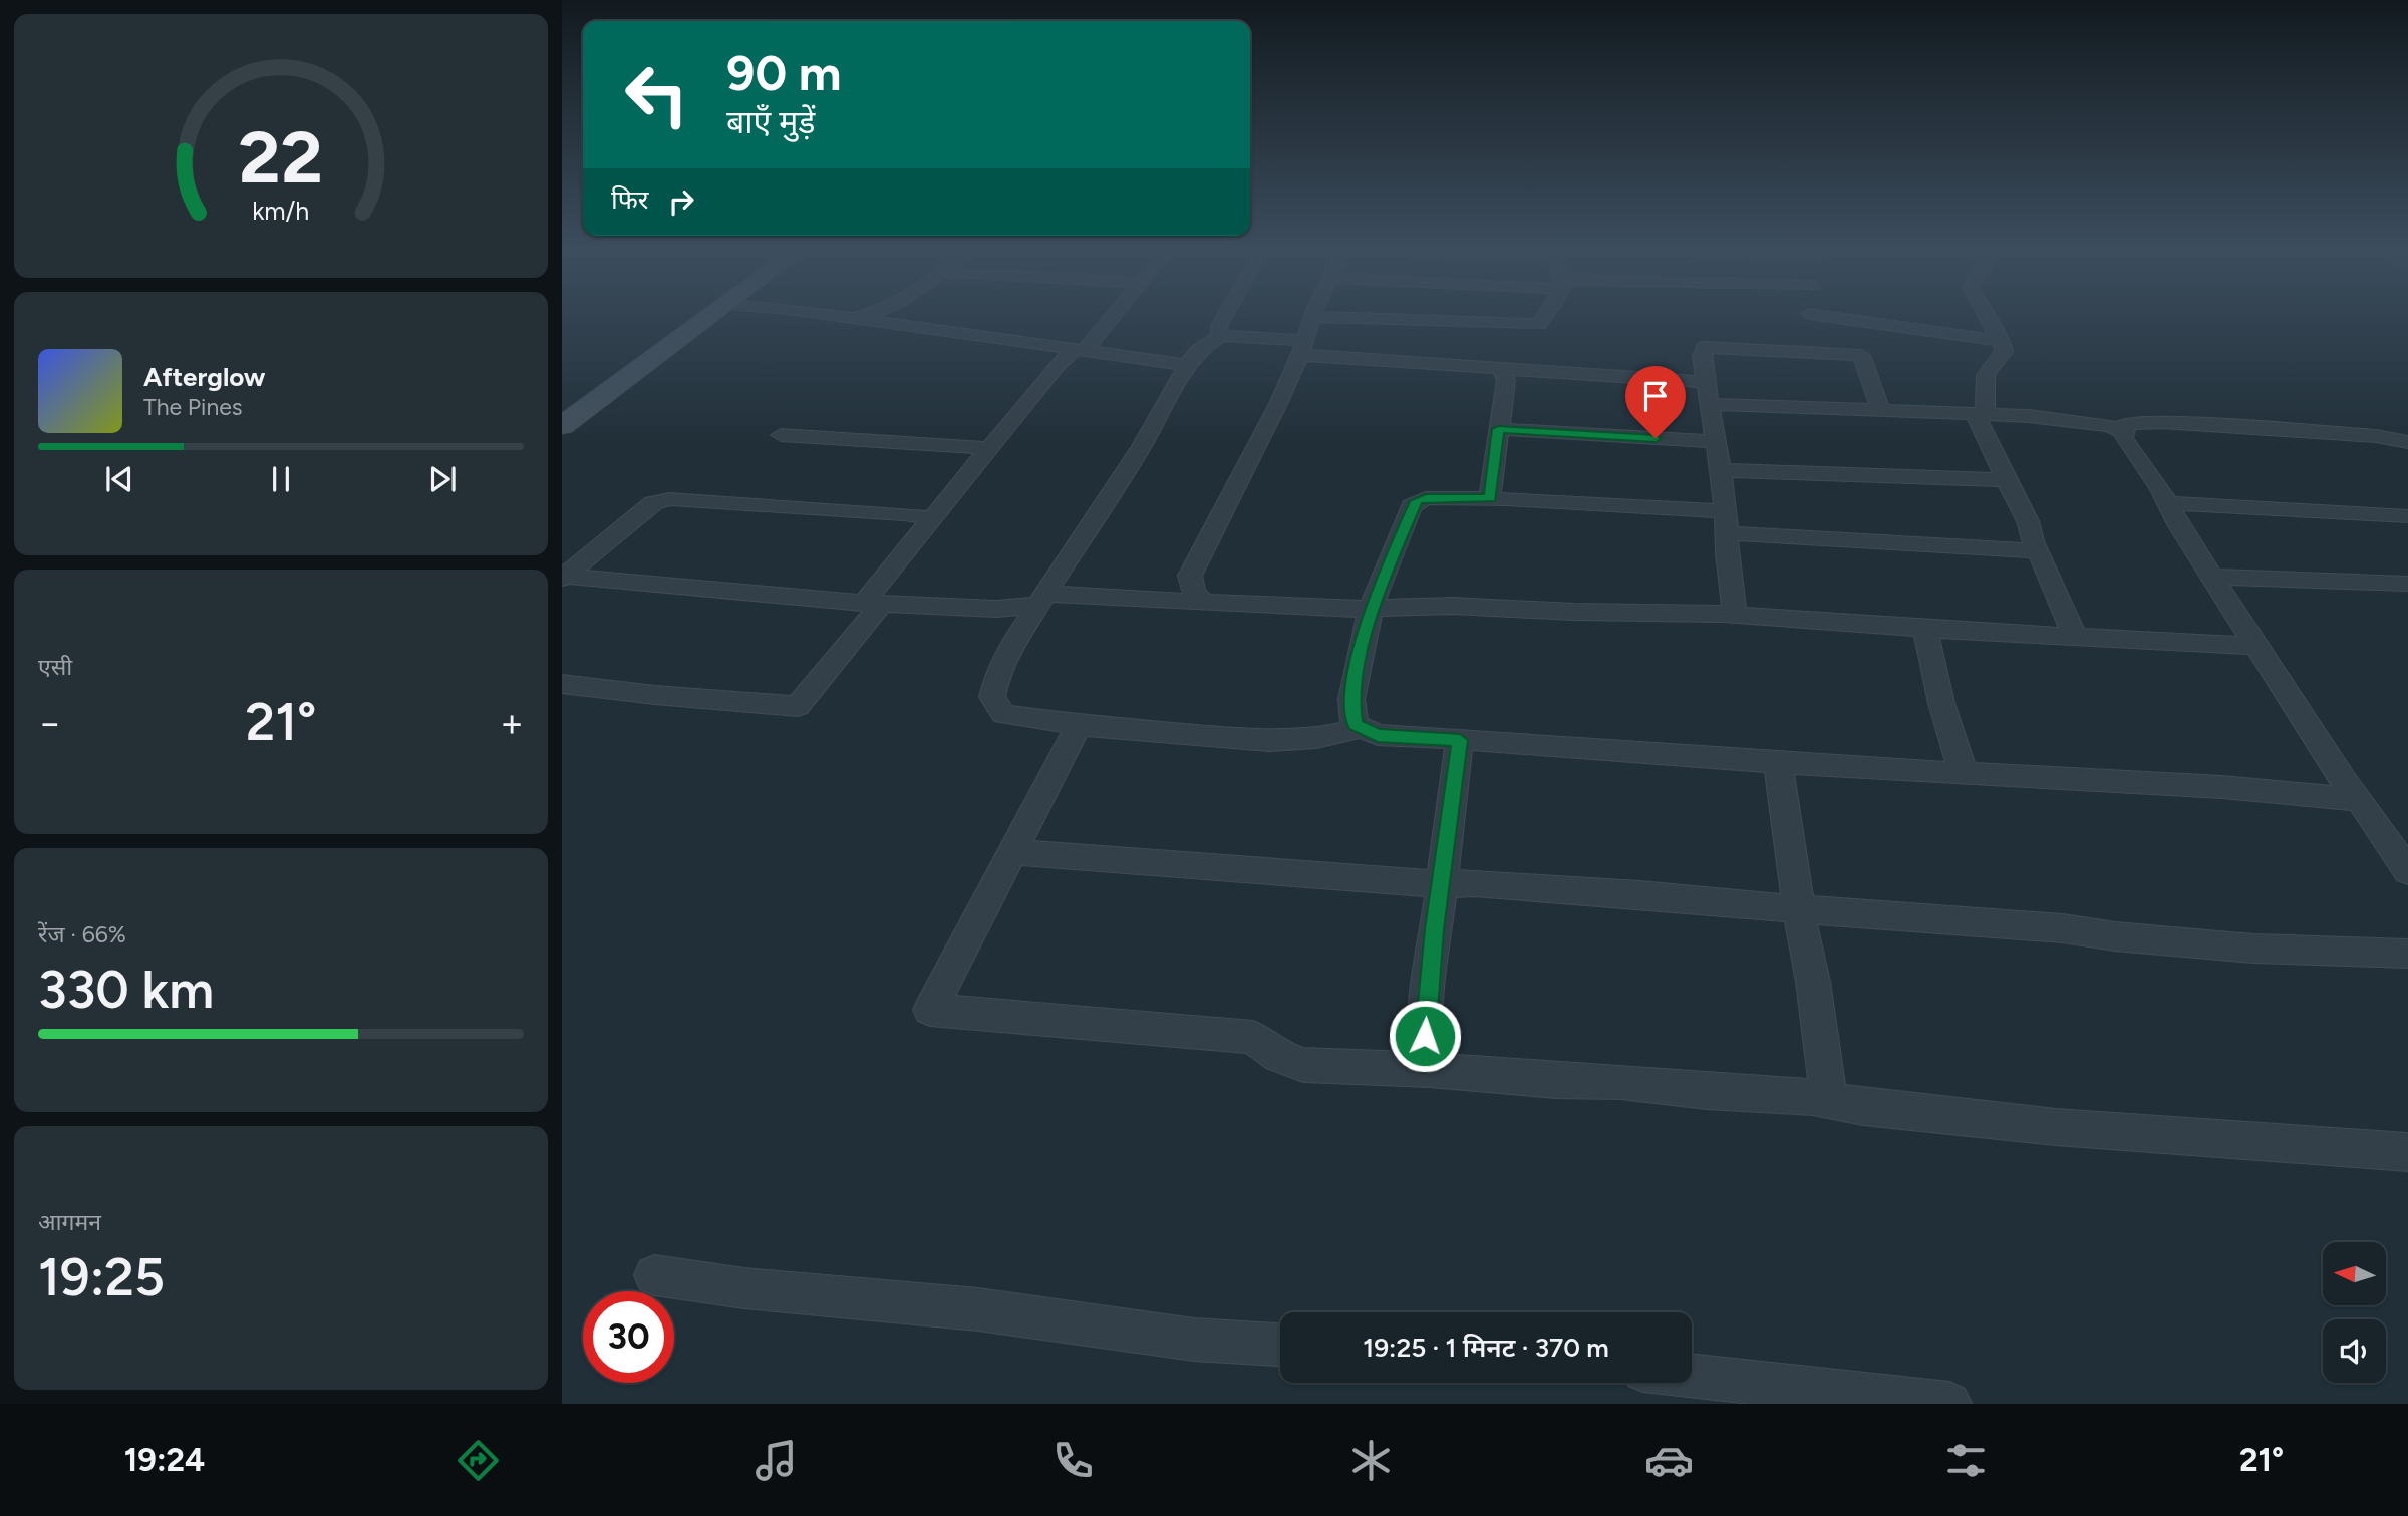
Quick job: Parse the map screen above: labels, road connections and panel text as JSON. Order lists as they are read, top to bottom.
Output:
{
  "north": "left",
  "page": {
    "turn": ["90 m", "बाएँ मुड़ें"],
    "then": "फिर",
    "song": ["Afterglow", "The Pines"],
    "tile": [
      "एसी",
      ["रेंज · 66%", "330 km"],
      ["आगमन", "19:25"]
    ],
    "heat": ["−", "21°", "+"],
    "limit": "30",
    "trip": "19:25 · 1 मिनट · 370 m",
    "tabs": ["19:24", "21°"],
    "gauge": ["22", "km/h"]
  }
}
